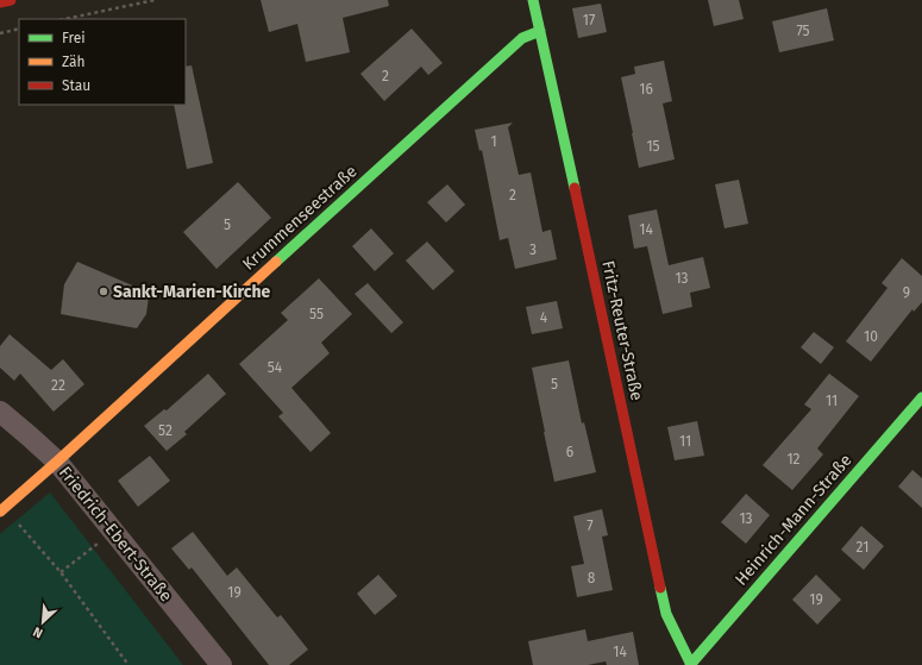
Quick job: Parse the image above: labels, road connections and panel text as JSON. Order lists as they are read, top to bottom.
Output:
{
  "streets": {
    "street": [
      "Krummenseestraße",
      "Fritz-Reuter-Straße",
      "Heinrich-Mann-Straße",
      "Friedrich-Ebert-Straße"
    ]
  },
  "crossings": [
    ["Krummenseestraße", "Fritz-Reuter-Straße"],
    ["Krummenseestraße", "Friedrich-Ebert-Straße"],
    ["Fritz-Reuter-Straße", "Heinrich-Mann-Straße"]
  ],
  "places": ["Sankt-Marien-Kirche"],
  "house_numbers": [
    "17",
    "75",
    "2",
    "16",
    "1",
    "15",
    "2",
    "5",
    "14",
    "3",
    "13",
    "9",
    "55",
    "4",
    "10",
    "54",
    "5",
    "22",
    "11",
    "52",
    "11",
    "6",
    "12",
    "13",
    "7",
    "21",
    "8",
    "19",
    "19",
    "14"
  ],
  "legend": ["Frei", "Zäh", "Stau"],
  "north": "bottom left"
}
